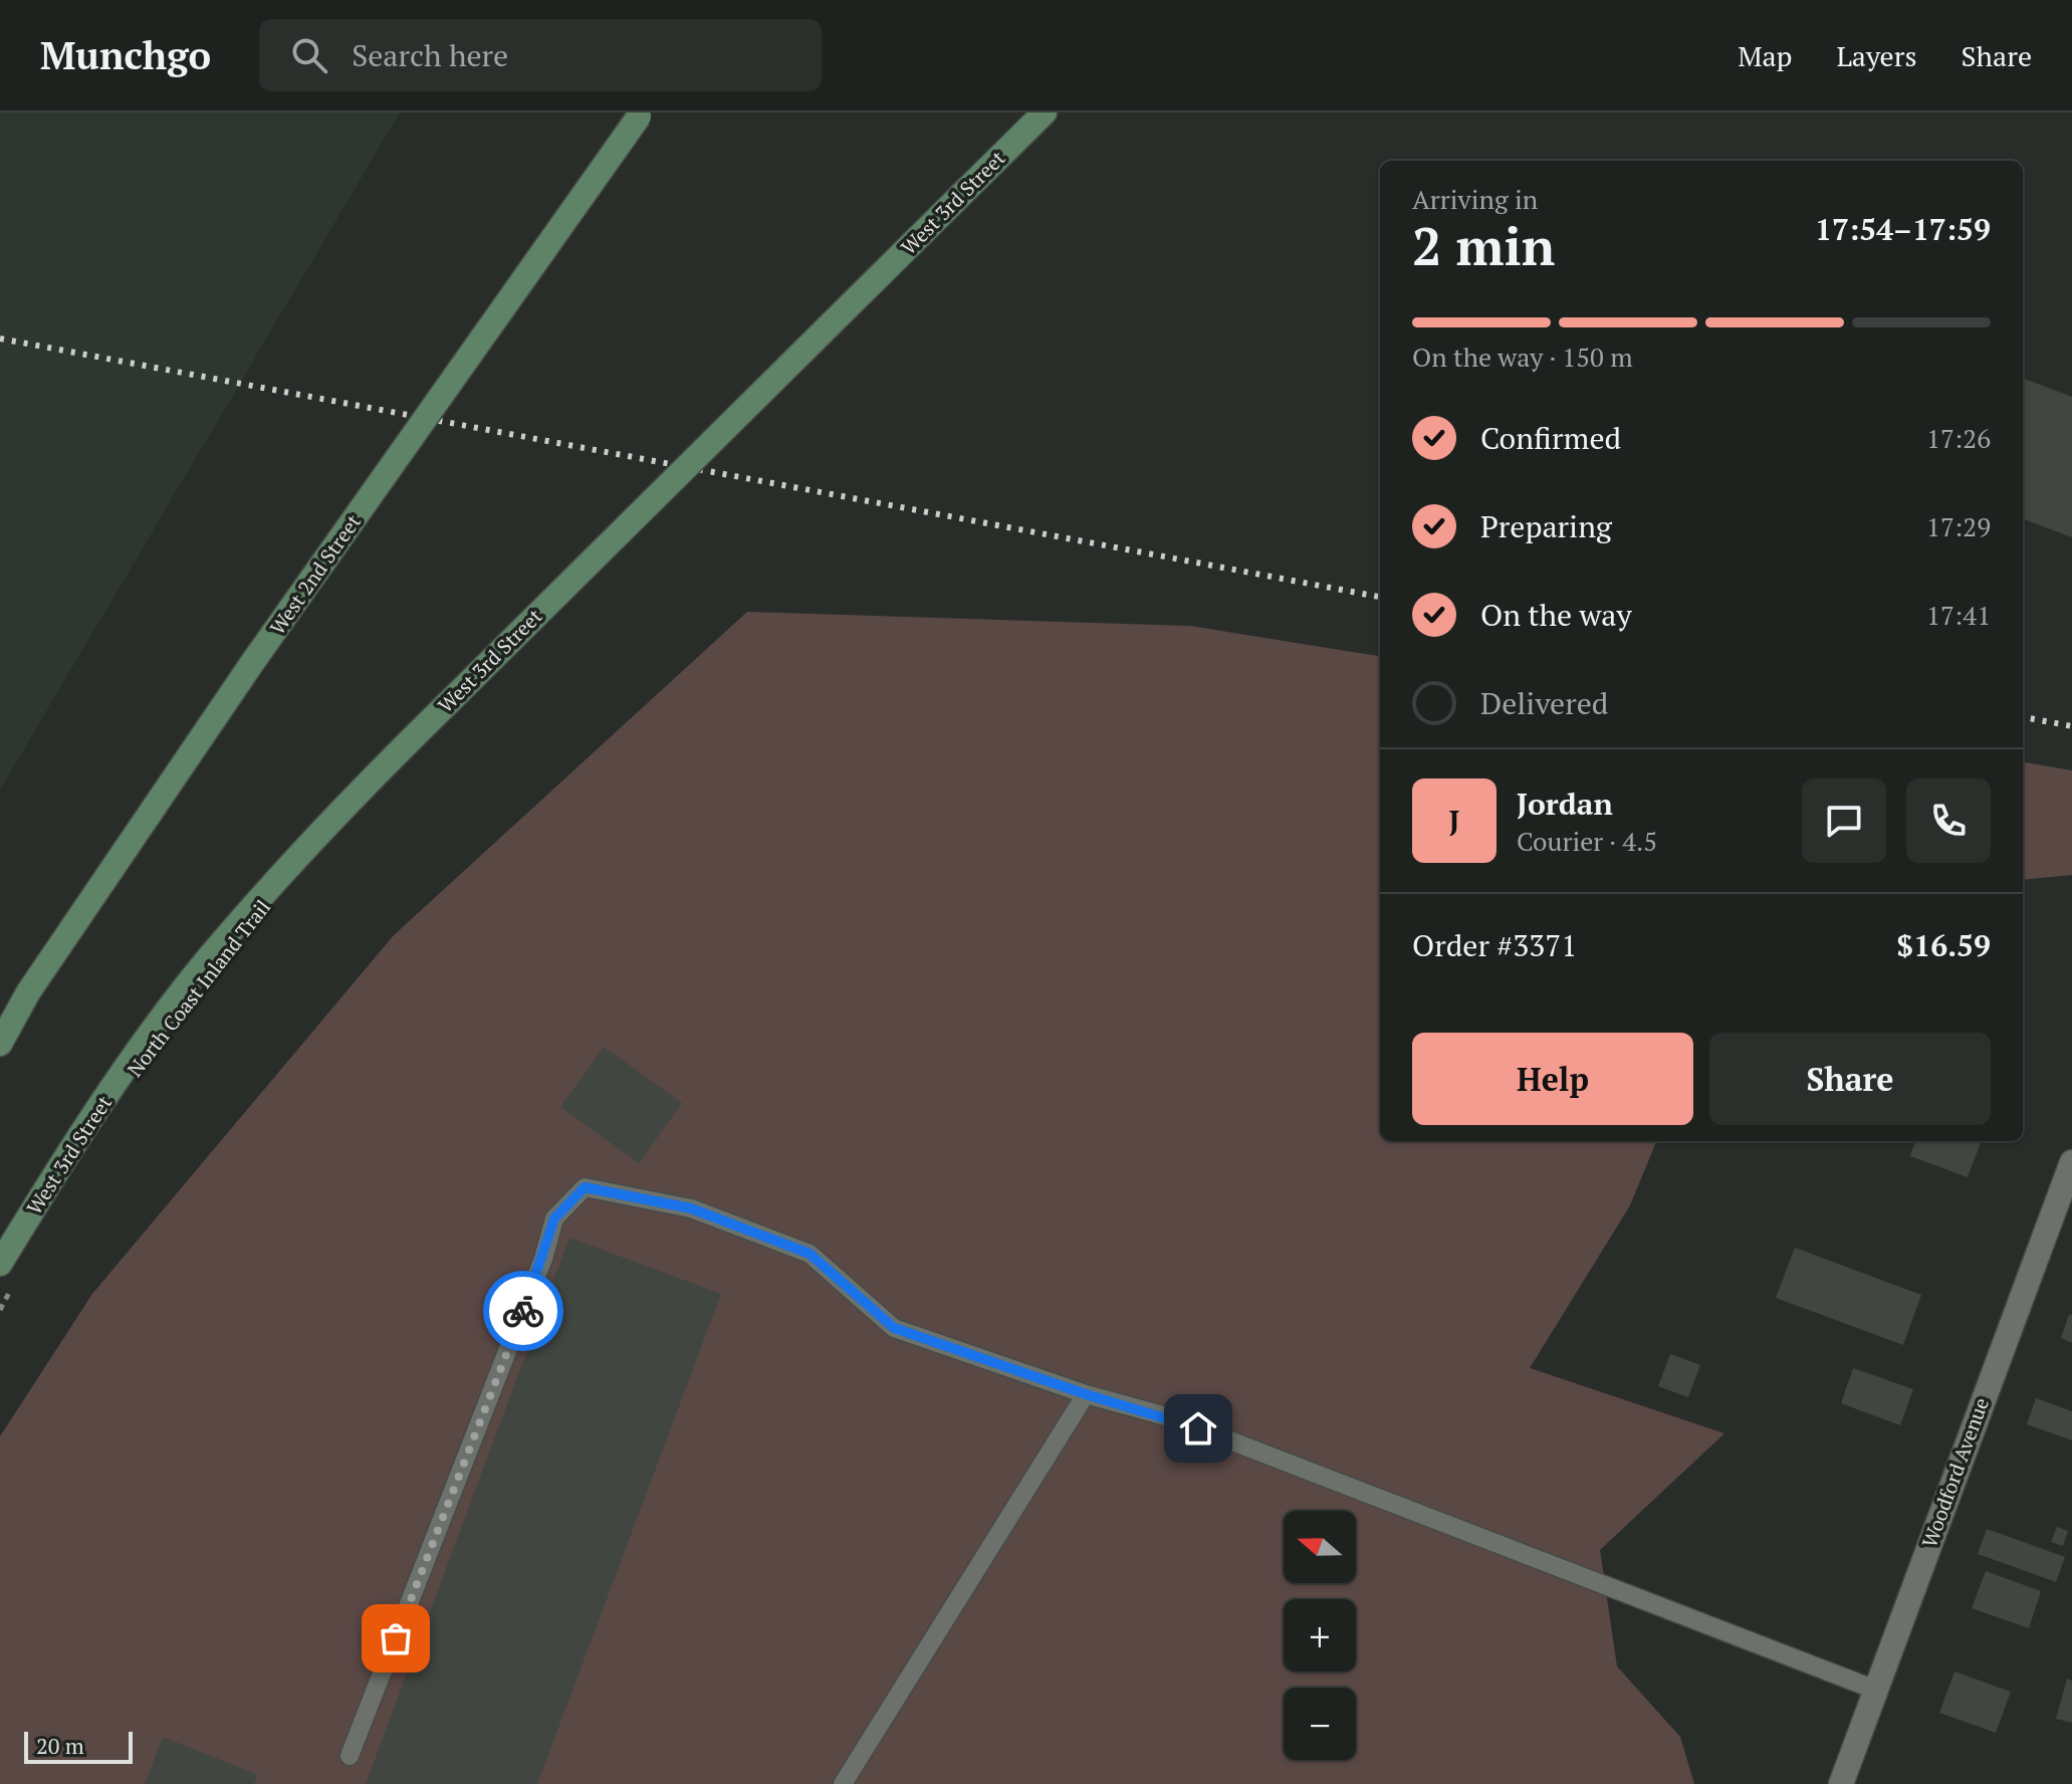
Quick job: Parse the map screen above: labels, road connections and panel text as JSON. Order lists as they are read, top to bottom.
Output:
{
  "streets": {
    "street": ["West 3rd Street", "West 2nd Street", "Woodford Avenue"]
  },
  "scale_bar": "20 m",
  "north": "left",
  "page": {
    "header": "Munchgo",
    "search": "Search here",
    "nav": ["Map", "Layers", "Share"],
    "heading": ["2 min", "Arriving in", "17:54–17:59"],
    "panel": [
      "Jordan",
      "Courier · 4.5",
      "Order #3371",
      "$16.59"
    ],
    "bar": "On the way · 150 m",
    "list": [
      ["Confirmed", "17:26"],
      ["Preparing", "17:29"],
      ["On the way", "17:41"],
      "Delivered"
    ],
    "round": "J",
    "buttons": ["Help", "Share"],
    "map_buttons": ["+", "−"],
    "scale": "20 m"
  }
}
